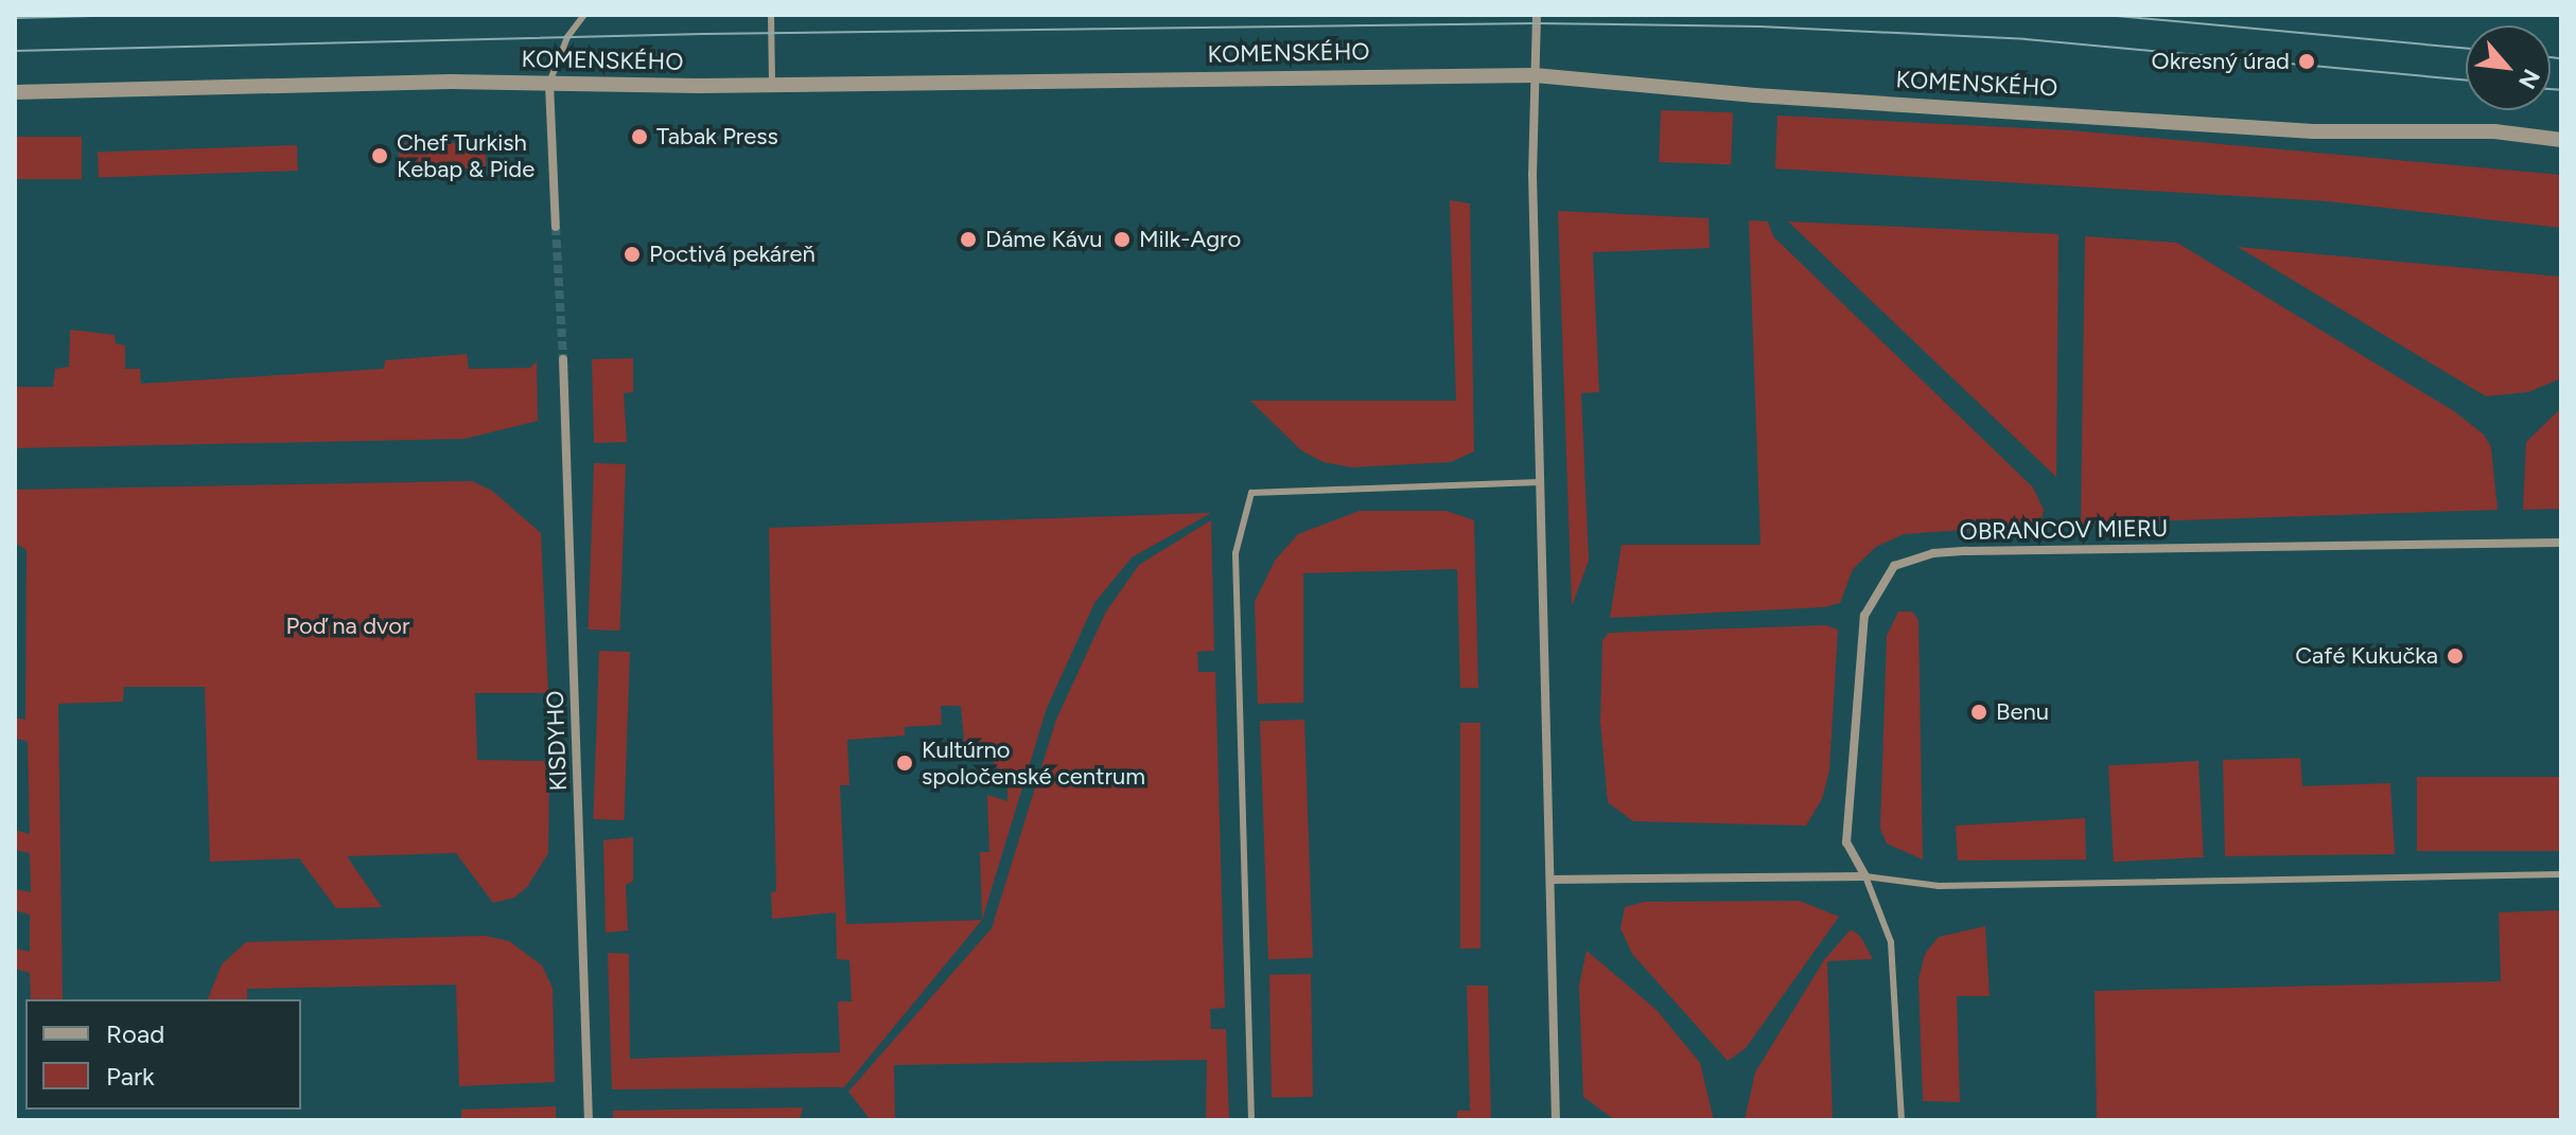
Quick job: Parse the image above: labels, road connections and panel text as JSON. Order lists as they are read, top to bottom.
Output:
{
  "streets": {
    "street": ["KOMENSKÉHO", "OBRANCOV MIERU", "KISDYHO"]
  },
  "parks": ["Poď na dvor"],
  "places": [
    "Okresný úrad",
    "Tabak Press",
    "Chef Turkish Kebap & Pide",
    "Dáme Kávu",
    "Milk-Agro",
    "Poctivá pekáreň",
    "Café Kukučka",
    "Benu",
    "Kultúrno spoločenské centrum"
  ],
  "legend": ["Road", "Park"],
  "north": "bottom right"
}
